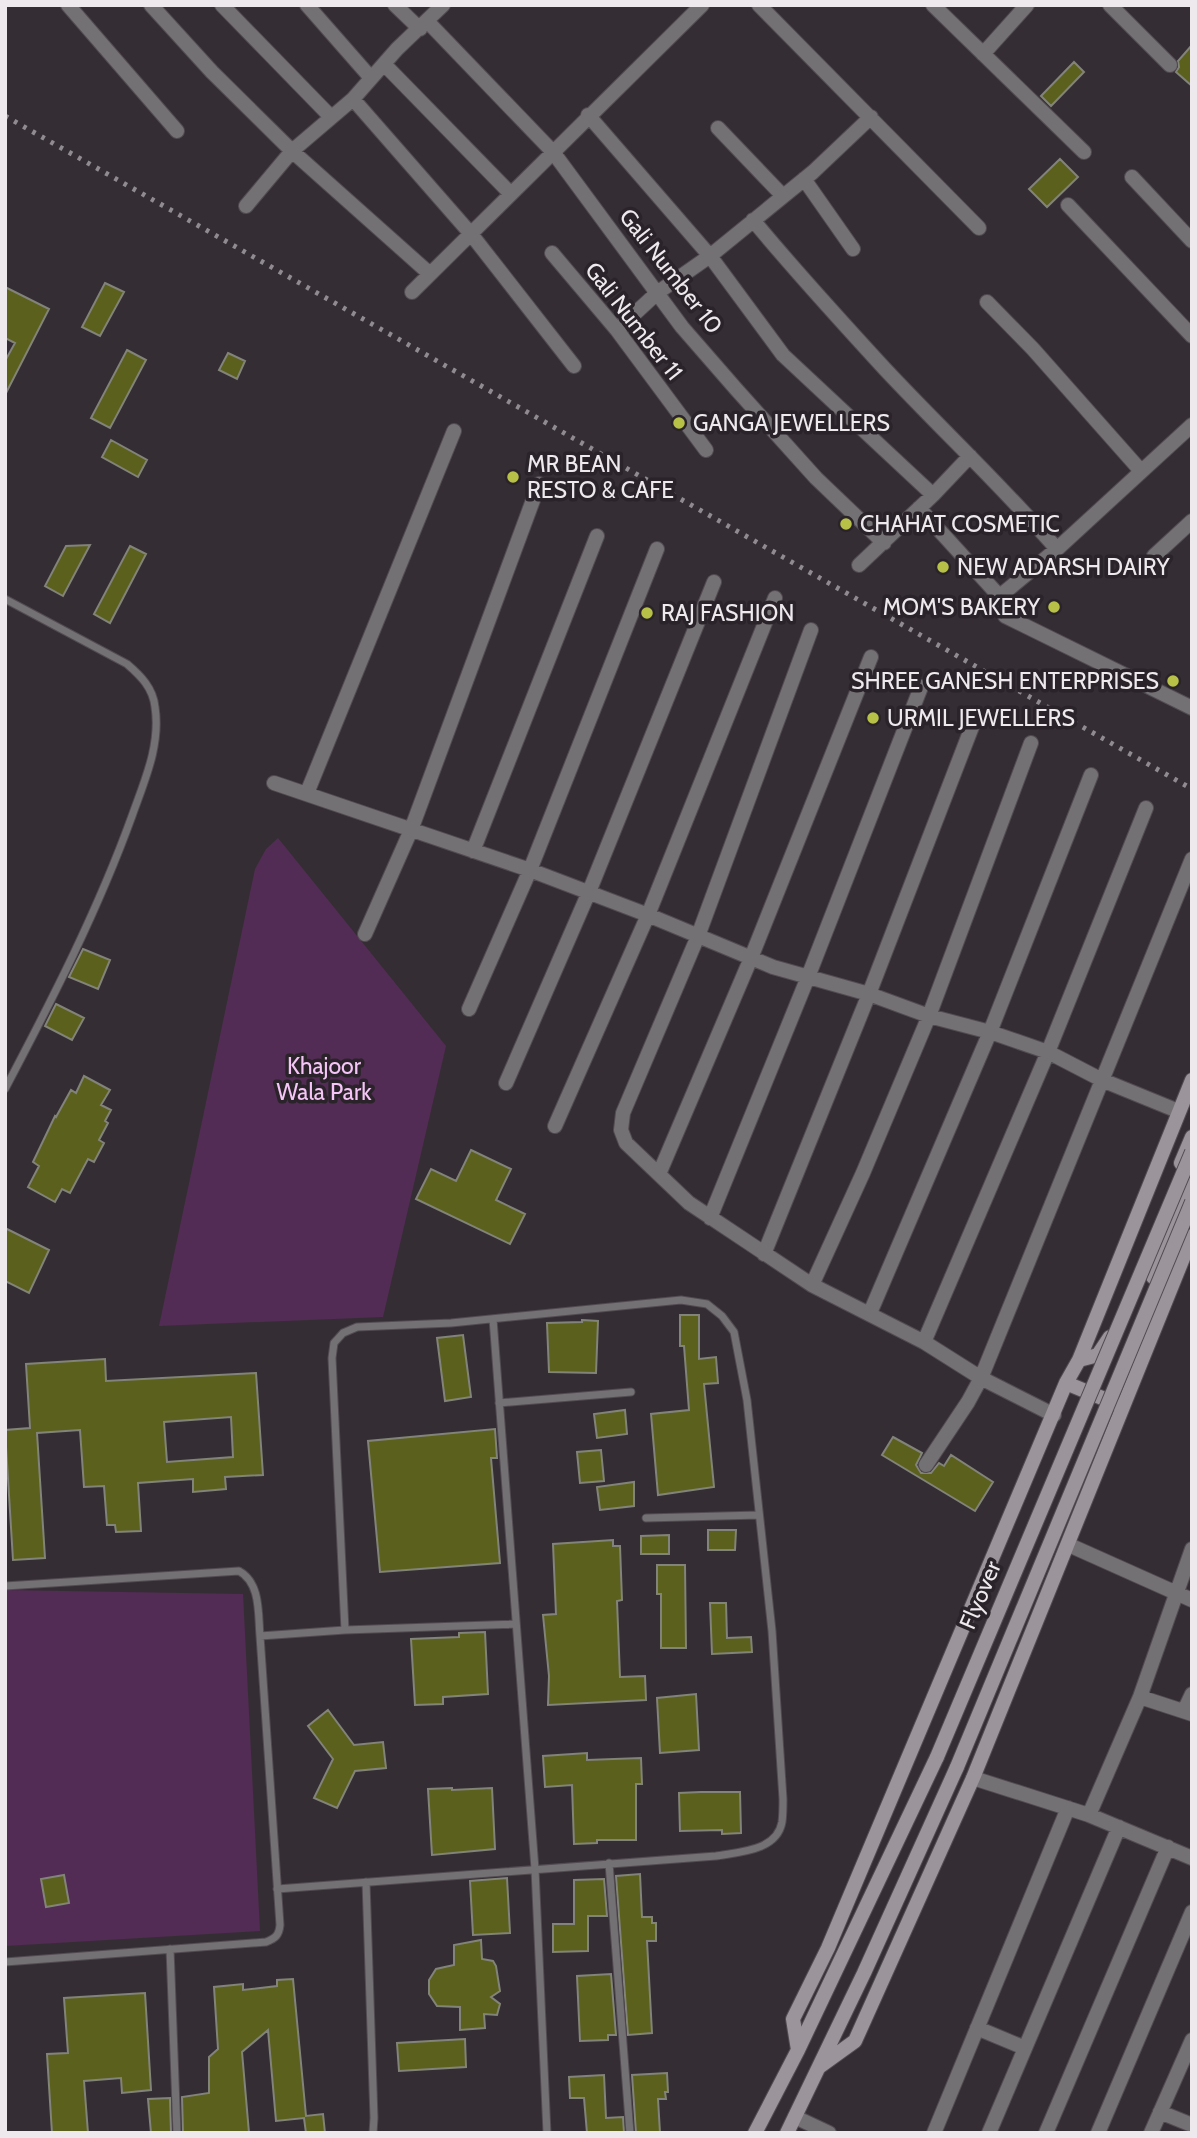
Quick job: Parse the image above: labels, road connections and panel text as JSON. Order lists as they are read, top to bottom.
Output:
{
  "streets": {
    "street": ["Gali Number 10", "Gali Number 11", "Flyover"]
  },
  "parks": ["Khajoor Wala Park"],
  "places": [
    "GANGA JEWELLERS",
    "MR BEAN RESTO & CAFE",
    "CHAHAT COSMETIC",
    "NEW ADARSH DAIRY",
    "MOM'S BAKERY",
    "RAJ FASHION",
    "SHREE GANESH ENTERPRISES",
    "URMIL JEWELLERS"
  ]
}
